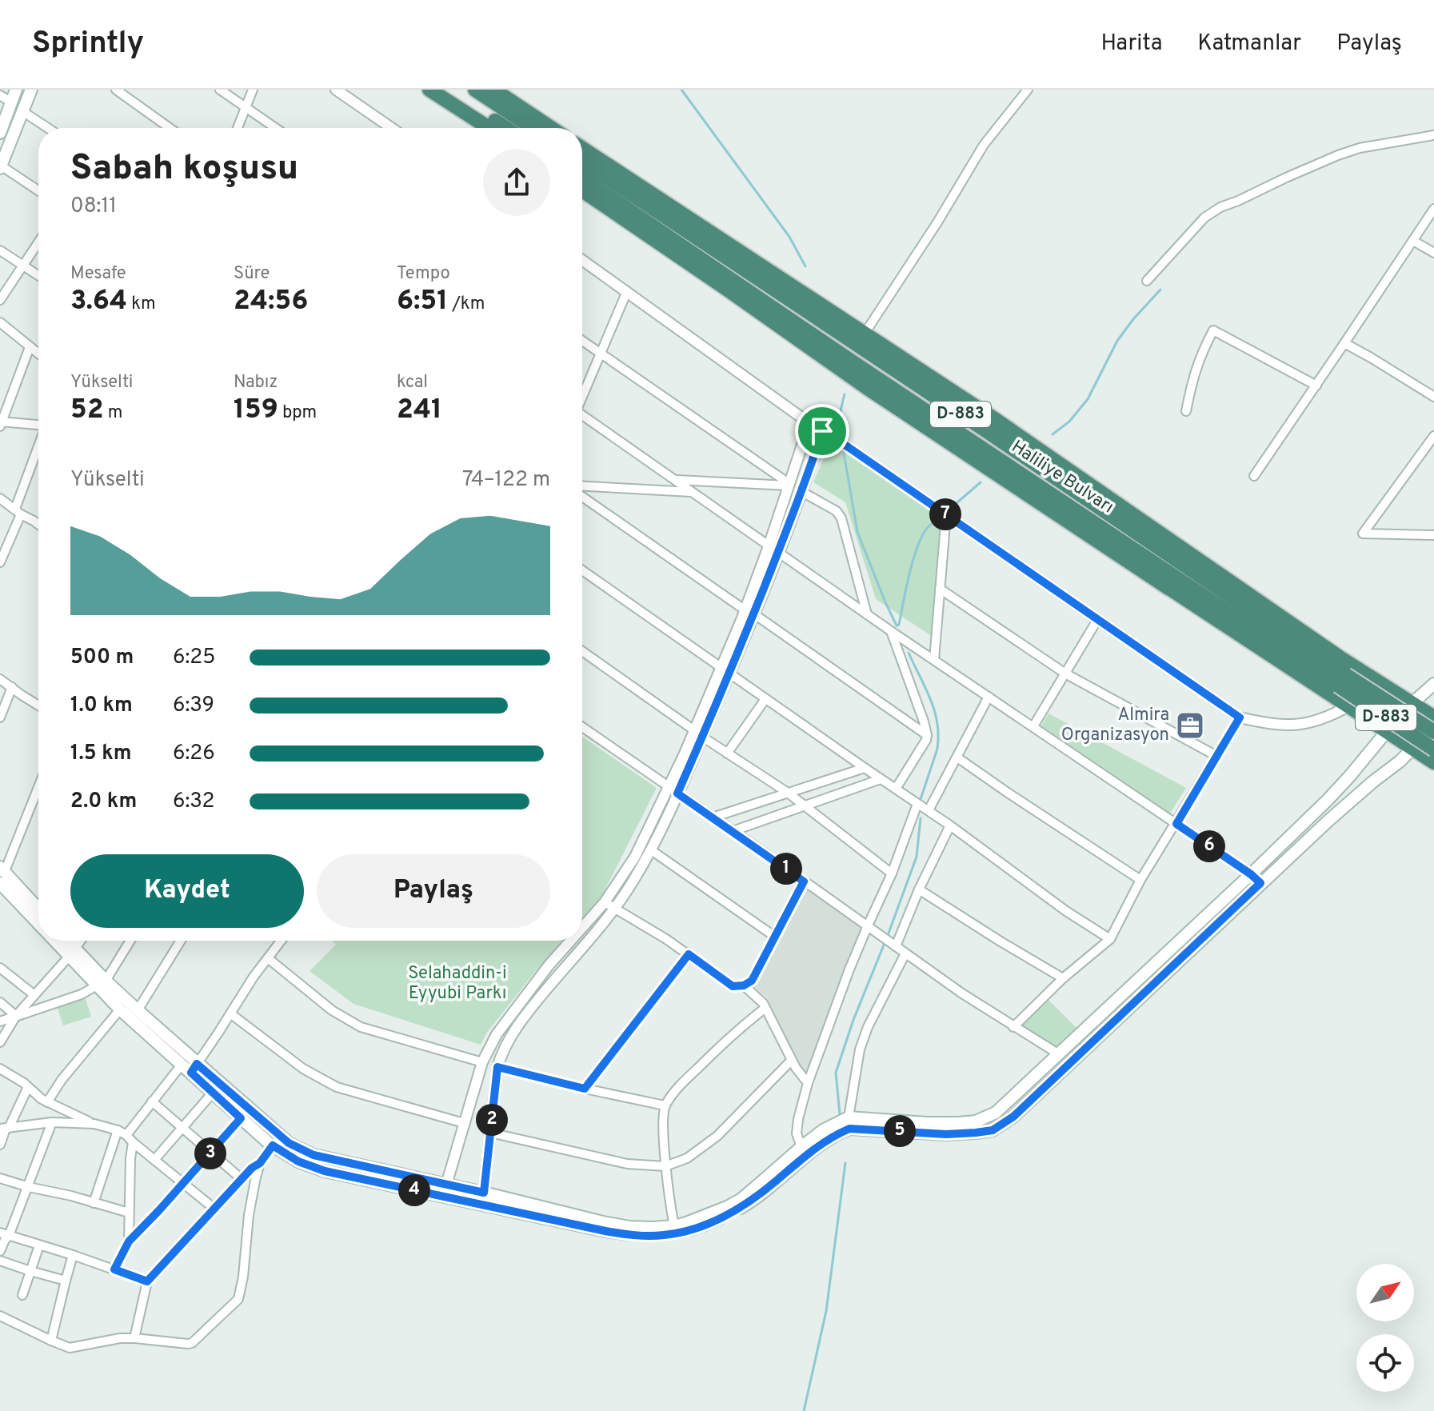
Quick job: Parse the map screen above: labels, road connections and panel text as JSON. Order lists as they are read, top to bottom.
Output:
{
  "streets": {
    "highway": ["D-883", "Haliliye Bulvarı"]
  },
  "parks": ["Selahaddin-i Eyyubi Parkı"],
  "places": {
    "office": ["Almira Organizasyon"]
  },
  "north": "top right",
  "page": {
    "header": "Sprintly",
    "nav": ["Harita", "Katmanlar", "Paylaş"],
    "heading": ["Sabah koşusu", "08:11"],
    "stats": [
      ["Mesafe", "3.64 km"],
      ["Süre", "24:56"],
      ["Tempo", "6:51 /km"],
      ["Yükselti", "52 m"],
      ["Nabız", "159 bpm"],
      ["kcal", "241"]
    ],
    "chart": ["Yükselti", "74–122 m"],
    "pins": [
      "7",
      "6",
      "1",
      "2",
      "5",
      "3",
      "4"
    ],
    "list": [
      {
        "name": "500 m",
        "note": "6:25"
      },
      {
        "name": "1.0 km",
        "note": "6:39"
      },
      {
        "name": "1.5 km",
        "note": "6:26"
      },
      {
        "name": "2.0 km",
        "note": "6:32"
      }
    ],
    "buttons": ["Kaydet", "Paylaş"]
  }
}
